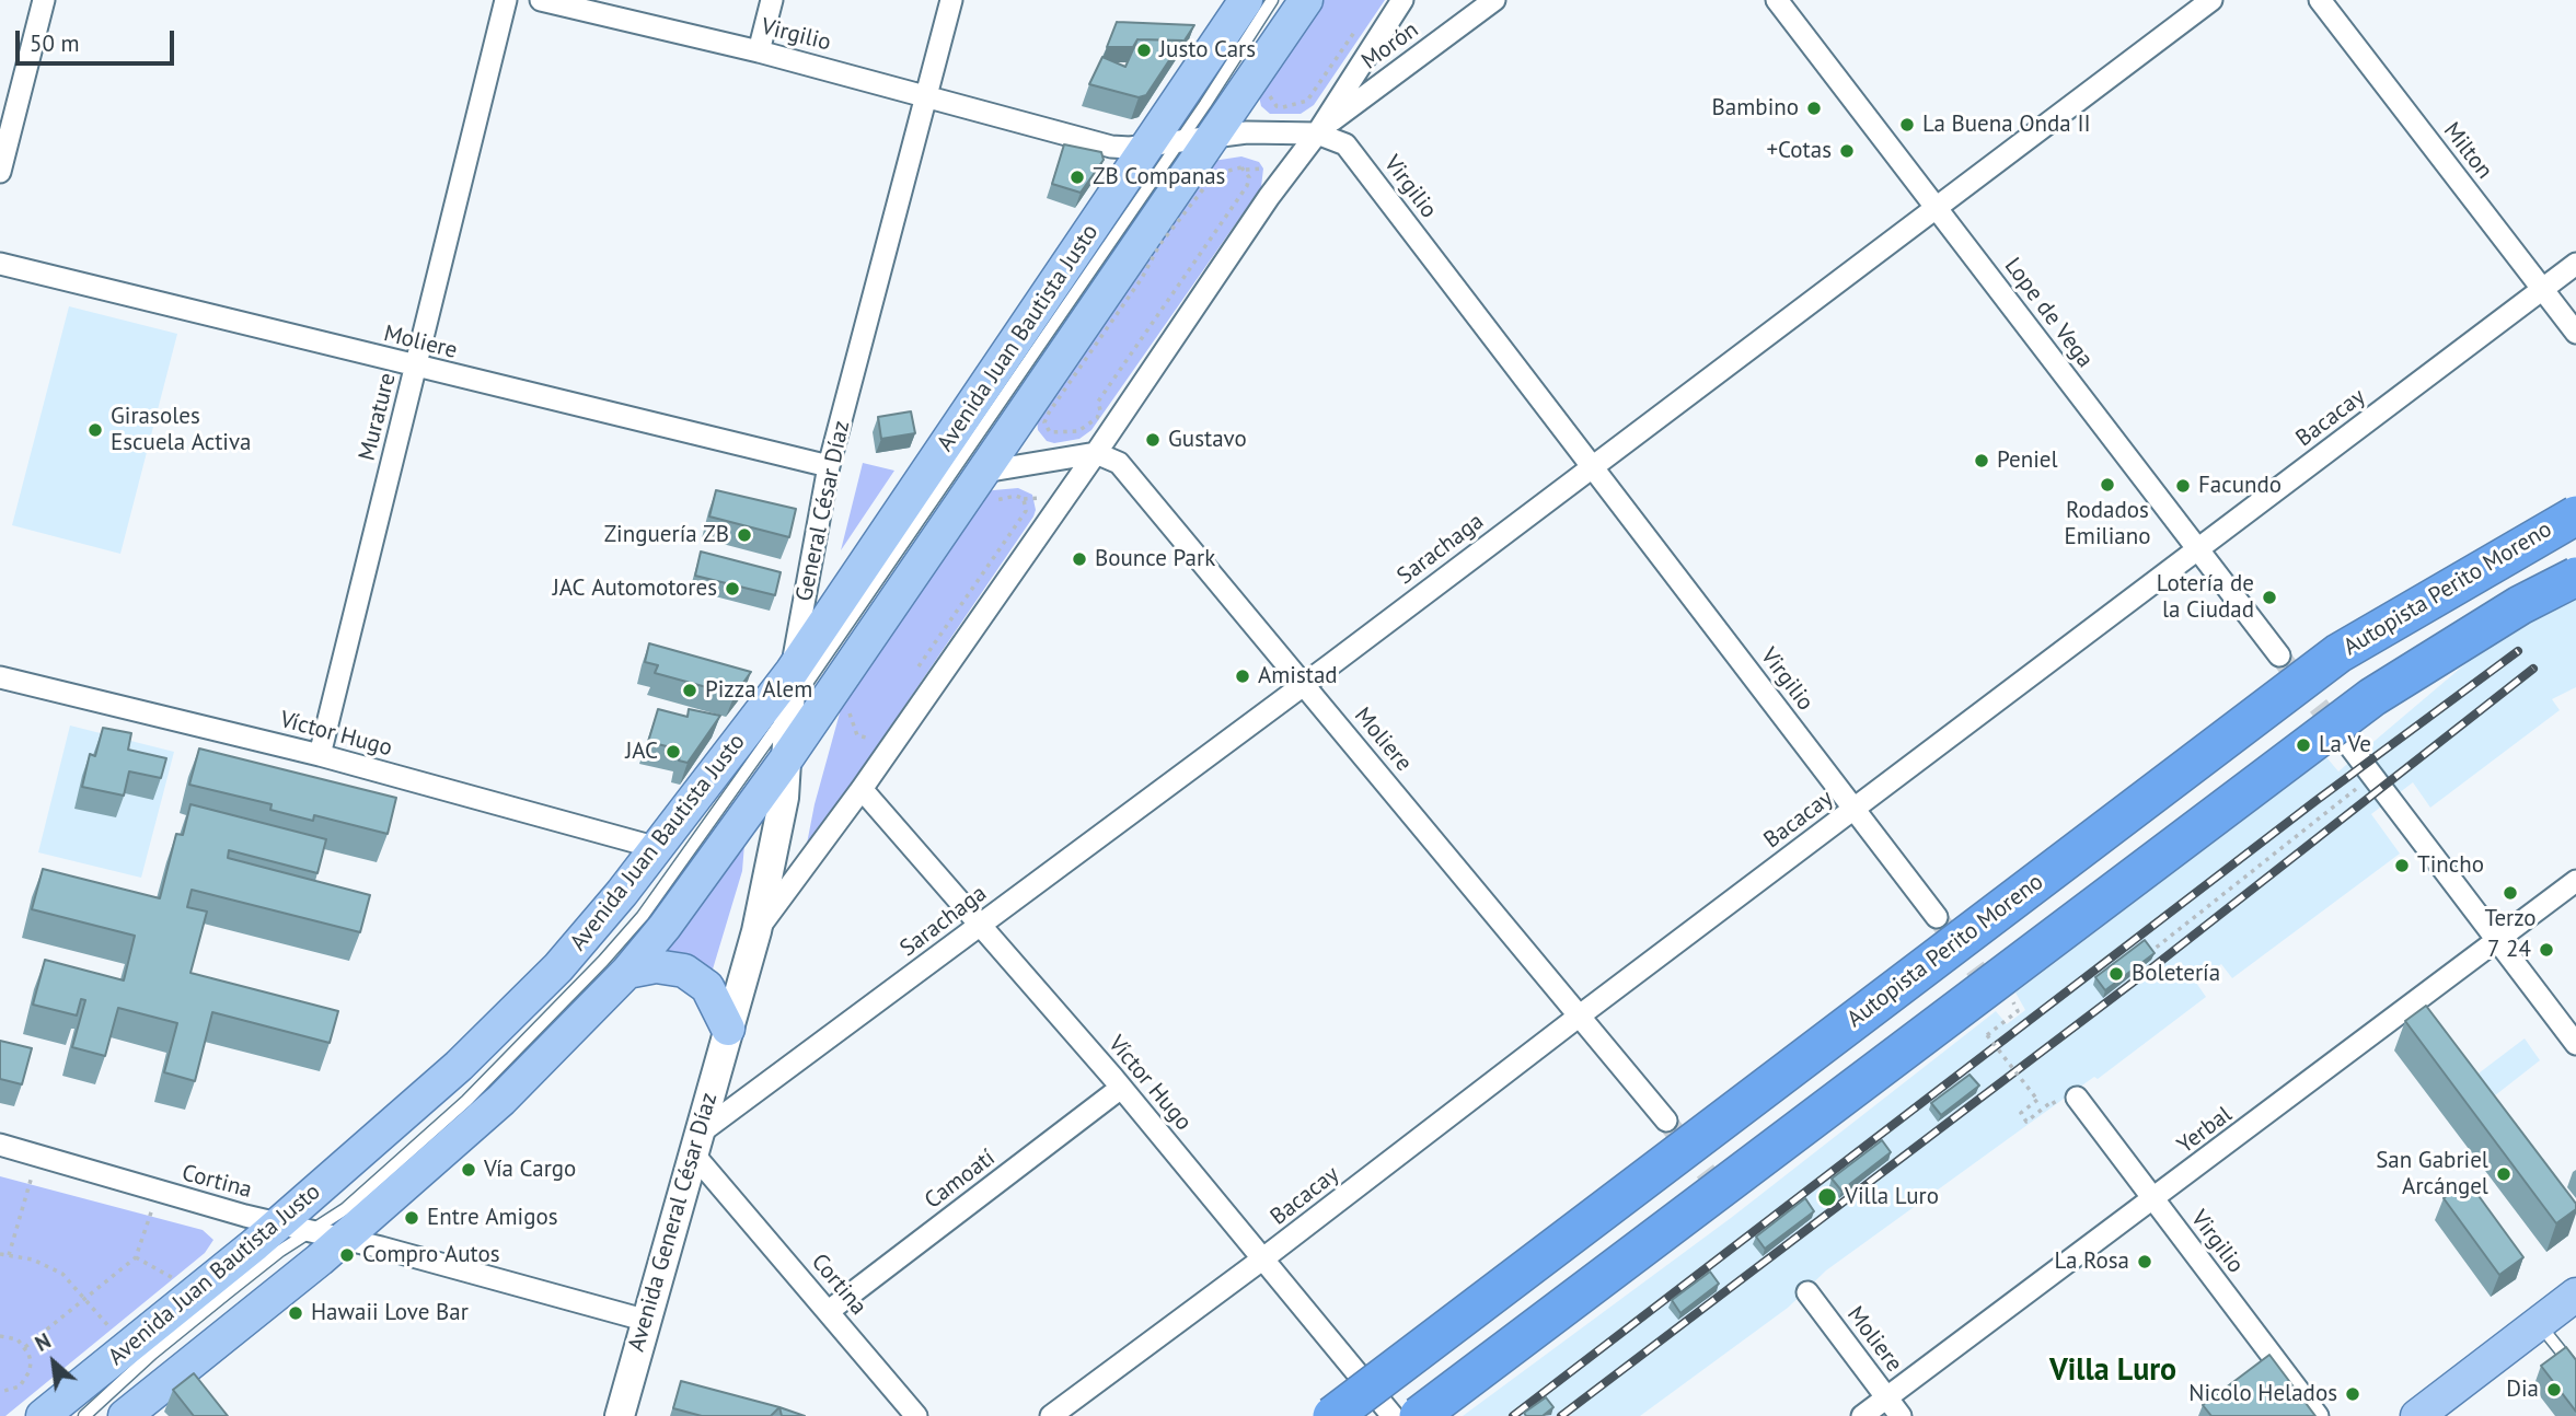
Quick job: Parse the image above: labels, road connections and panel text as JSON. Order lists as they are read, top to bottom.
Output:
{
  "streets": {
    "highway": ["Autopista Perito Moreno"],
    "main road": ["Avenida Juan Bautista Justo"],
    "street": [
      "Virgilio",
      "Morón",
      "Milton",
      "Lope de Vega",
      "Moliere",
      "Murature",
      "Bacacay",
      "General César Díaz",
      "Sarachaga",
      "Víctor Hugo",
      "Yerbal",
      "Camoatí",
      "Cortina",
      "Avenida General César Díaz"
    ]
  },
  "crossings": [
    ["Virgilio", "Morón"],
    ["Virgilio", "Avenida Juan Bautista Justo"],
    ["Virgilio", "Bacacay"],
    ["Virgilio", "General César Díaz"],
    ["Virgilio", "Sarachaga"],
    ["Virgilio", "Yerbal"],
    ["Milton", "Bacacay"],
    ["Lope de Vega", "Bacacay"],
    ["Lope de Vega", "Sarachaga"],
    ["Avenida Juan Bautista Justo", "General César Díaz"],
    ["Avenida Juan Bautista Justo", "Víctor Hugo"],
    ["Avenida Juan Bautista Justo", "Cortina"],
    ["Moliere", "Murature"],
    ["Moliere", "Bacacay"],
    ["Moliere", "General César Díaz"],
    ["Moliere", "Sarachaga"],
    ["Moliere", "Yerbal"],
    ["Murature", "Víctor Hugo"],
    ["Bacacay", "Víctor Hugo"],
    ["General César Díaz", "Avenida General César Díaz"],
    ["Sarachaga", "Víctor Hugo"],
    ["Sarachaga", "Cortina"],
    ["Sarachaga", "Avenida General César Díaz"],
    ["Víctor Hugo", "Camoatí"],
    ["Camoatí", "Cortina"],
    ["Cortina", "Avenida General César Díaz"]
  ],
  "districts": ["Villa Luro"],
  "places": [
    "Justo Cars",
    "Bambino",
    "La Buena Onda II",
    "+Cotas",
    "ZB Companas",
    "Girasoles Escuela Activa",
    "Gustavo",
    "Peniel",
    "Rodados Emiliano",
    "Facundo",
    "Zinguería ZB",
    "Bounce Park",
    "JAC Automotores",
    "Lotería de la Ciudad",
    "Amistad",
    "Pizza Alem",
    "La Ve",
    "JAC",
    "Tincho",
    "Terzo",
    "7 24",
    "Boletería",
    "Vía Cargo",
    "San Gabriel Arcángel",
    "Villa Luro",
    "Entre Amigos",
    "Compro Autos",
    "La Rosa",
    "Hawaii Love Bar",
    "Dia",
    "Nicolo Helados"
  ],
  "scale_bar": "50 m",
  "north": "top left"
}
